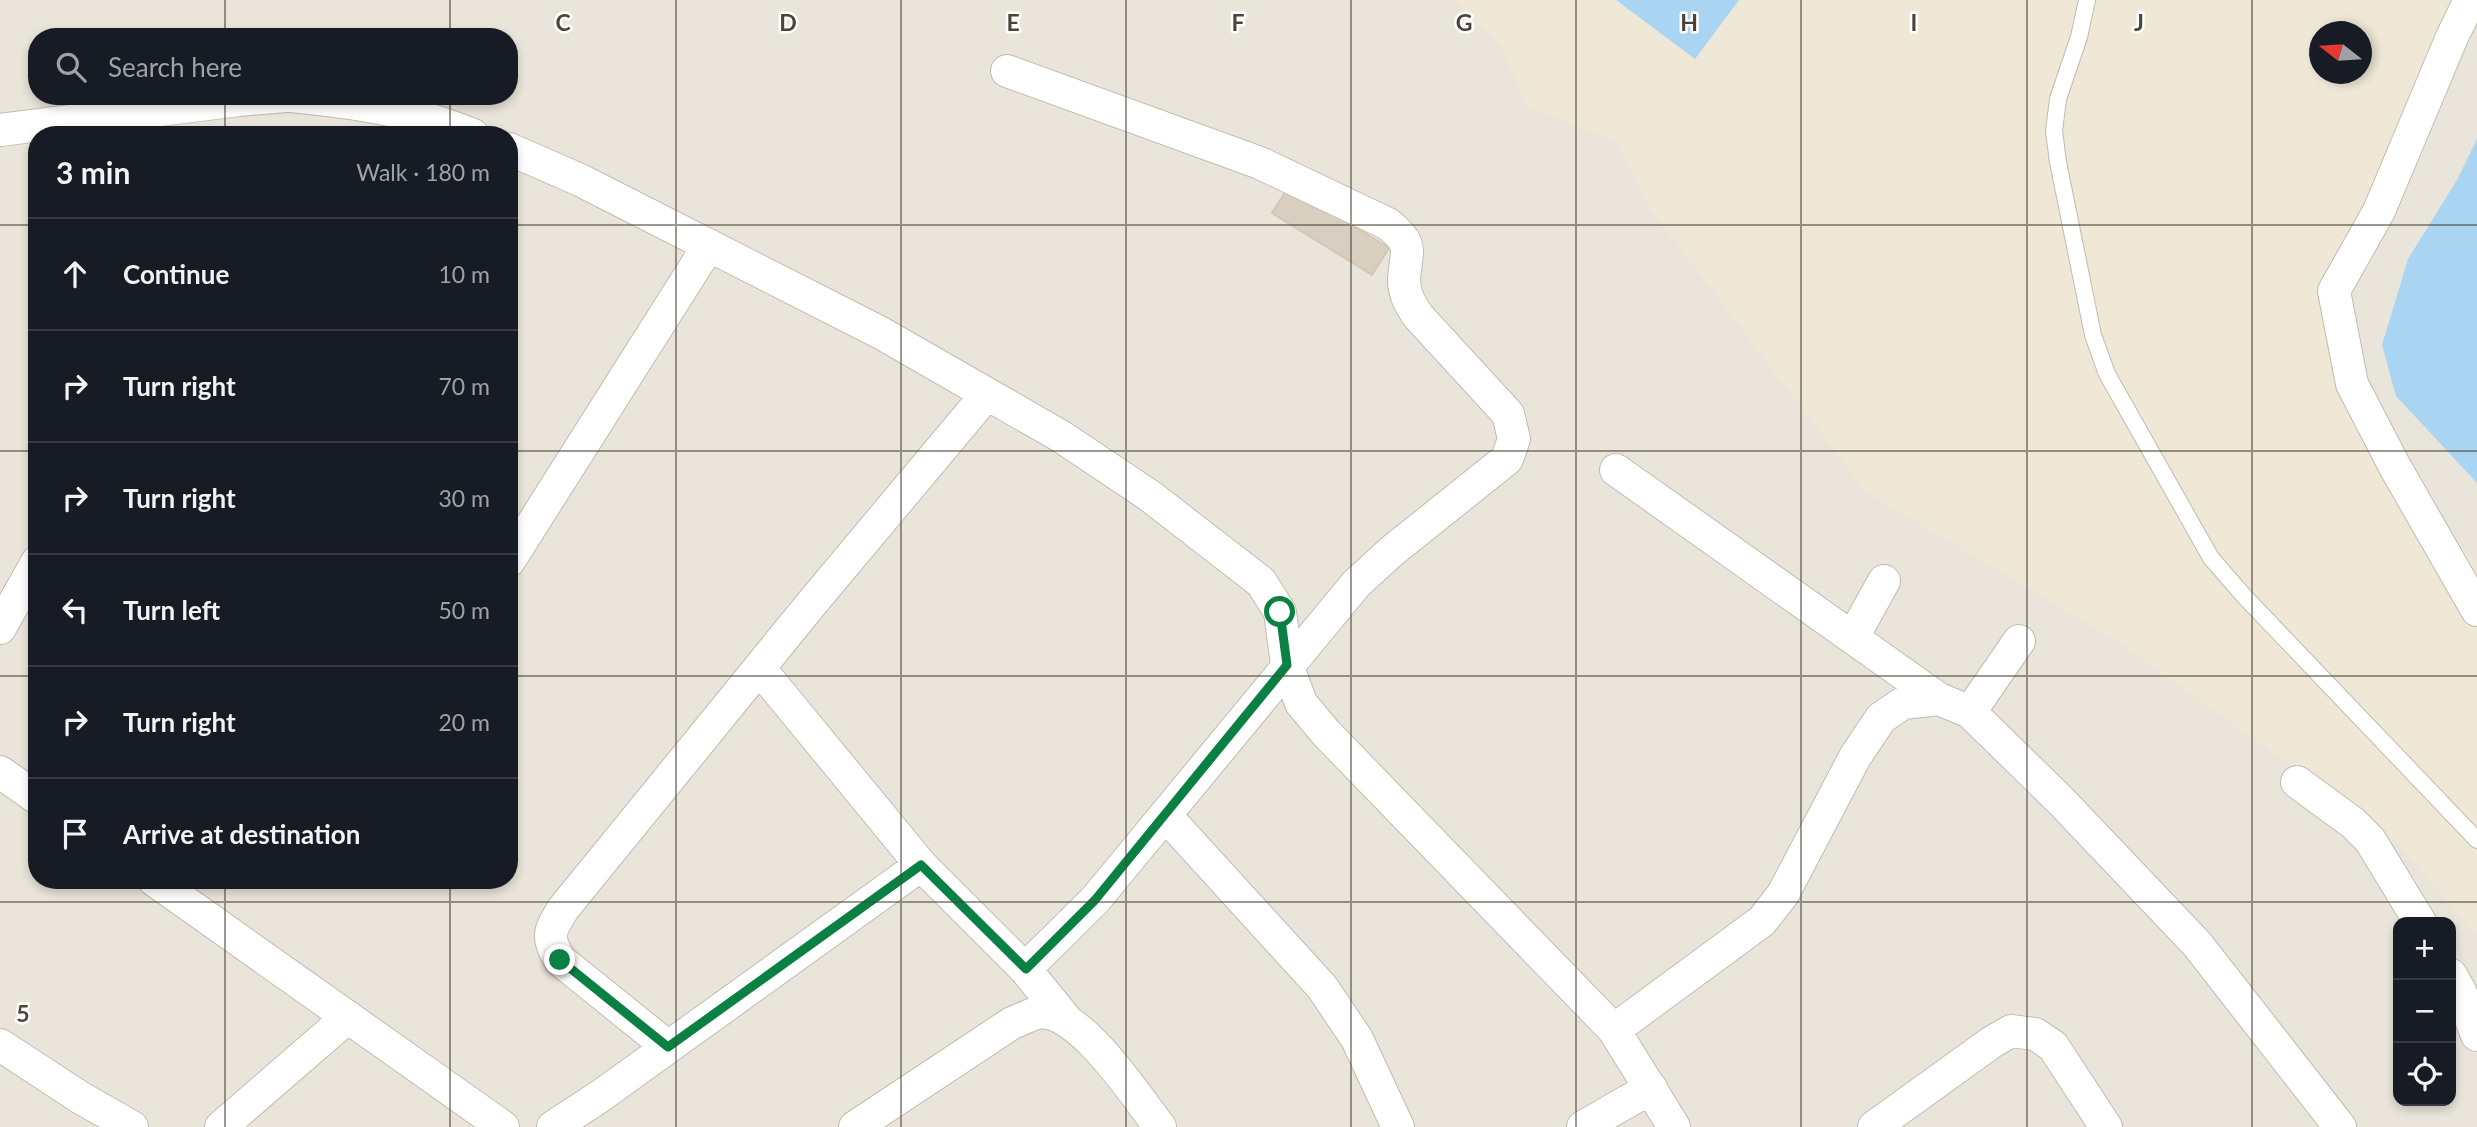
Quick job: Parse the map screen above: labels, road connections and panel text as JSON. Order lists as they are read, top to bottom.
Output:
{
  "north": "left",
  "page": {
    "search": "Search here",
    "heading": ["3 min", "Walk · 180 m"],
    "list": [
      ["Continue", "10 m"],
      ["Turn right", "70 m"],
      ["Turn right", "30 m"],
      ["Turn left", "50 m"],
      ["Turn right", "20 m"],
      "Arrive at destination"
    ],
    "map_buttons": ["+", "−"]
  },
  "grid": {
    "columns": [
      "C",
      "D",
      "E",
      "F",
      "G",
      "H",
      "I",
      "J"
    ],
    "rows": ["5"]
  }
}
